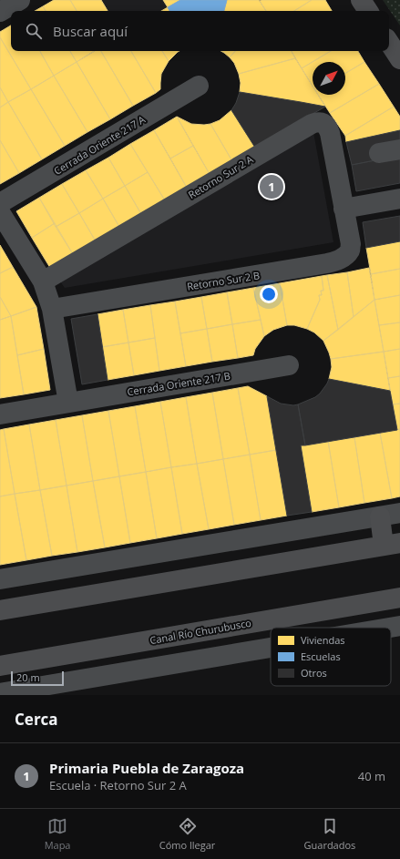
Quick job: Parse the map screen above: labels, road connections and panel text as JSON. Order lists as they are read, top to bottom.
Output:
{
  "streets": {
    "main road": ["Canal Río Churubusco"],
    "street": [
      "Cerrada Oriente 217 A",
      "Retorno Sur 2 A",
      "Retorno Sur 2 B",
      "Cerrada Oriente 217 B"
    ]
  },
  "crossings": [
    ["Retorno Sur 2 A", "Retorno Sur 2 B"]
  ],
  "legend": ["Viviendas", "Escuelas", "Otros"],
  "scale_bar": "20 m",
  "north": "top right",
  "page": {
    "search": "Buscar aquí",
    "pins": "1",
    "scale": "20 m",
    "heading": "Cerca",
    "list": [
      {
        "mark": "1",
        "name": "Primaria Puebla de Zaragoza",
        "note": "Escuela · Retorno Sur 2 A",
        "value": "40 m"
      }
    ],
    "nav": ["Mapa", "Cómo llegar", "Guardados"]
  }
}
